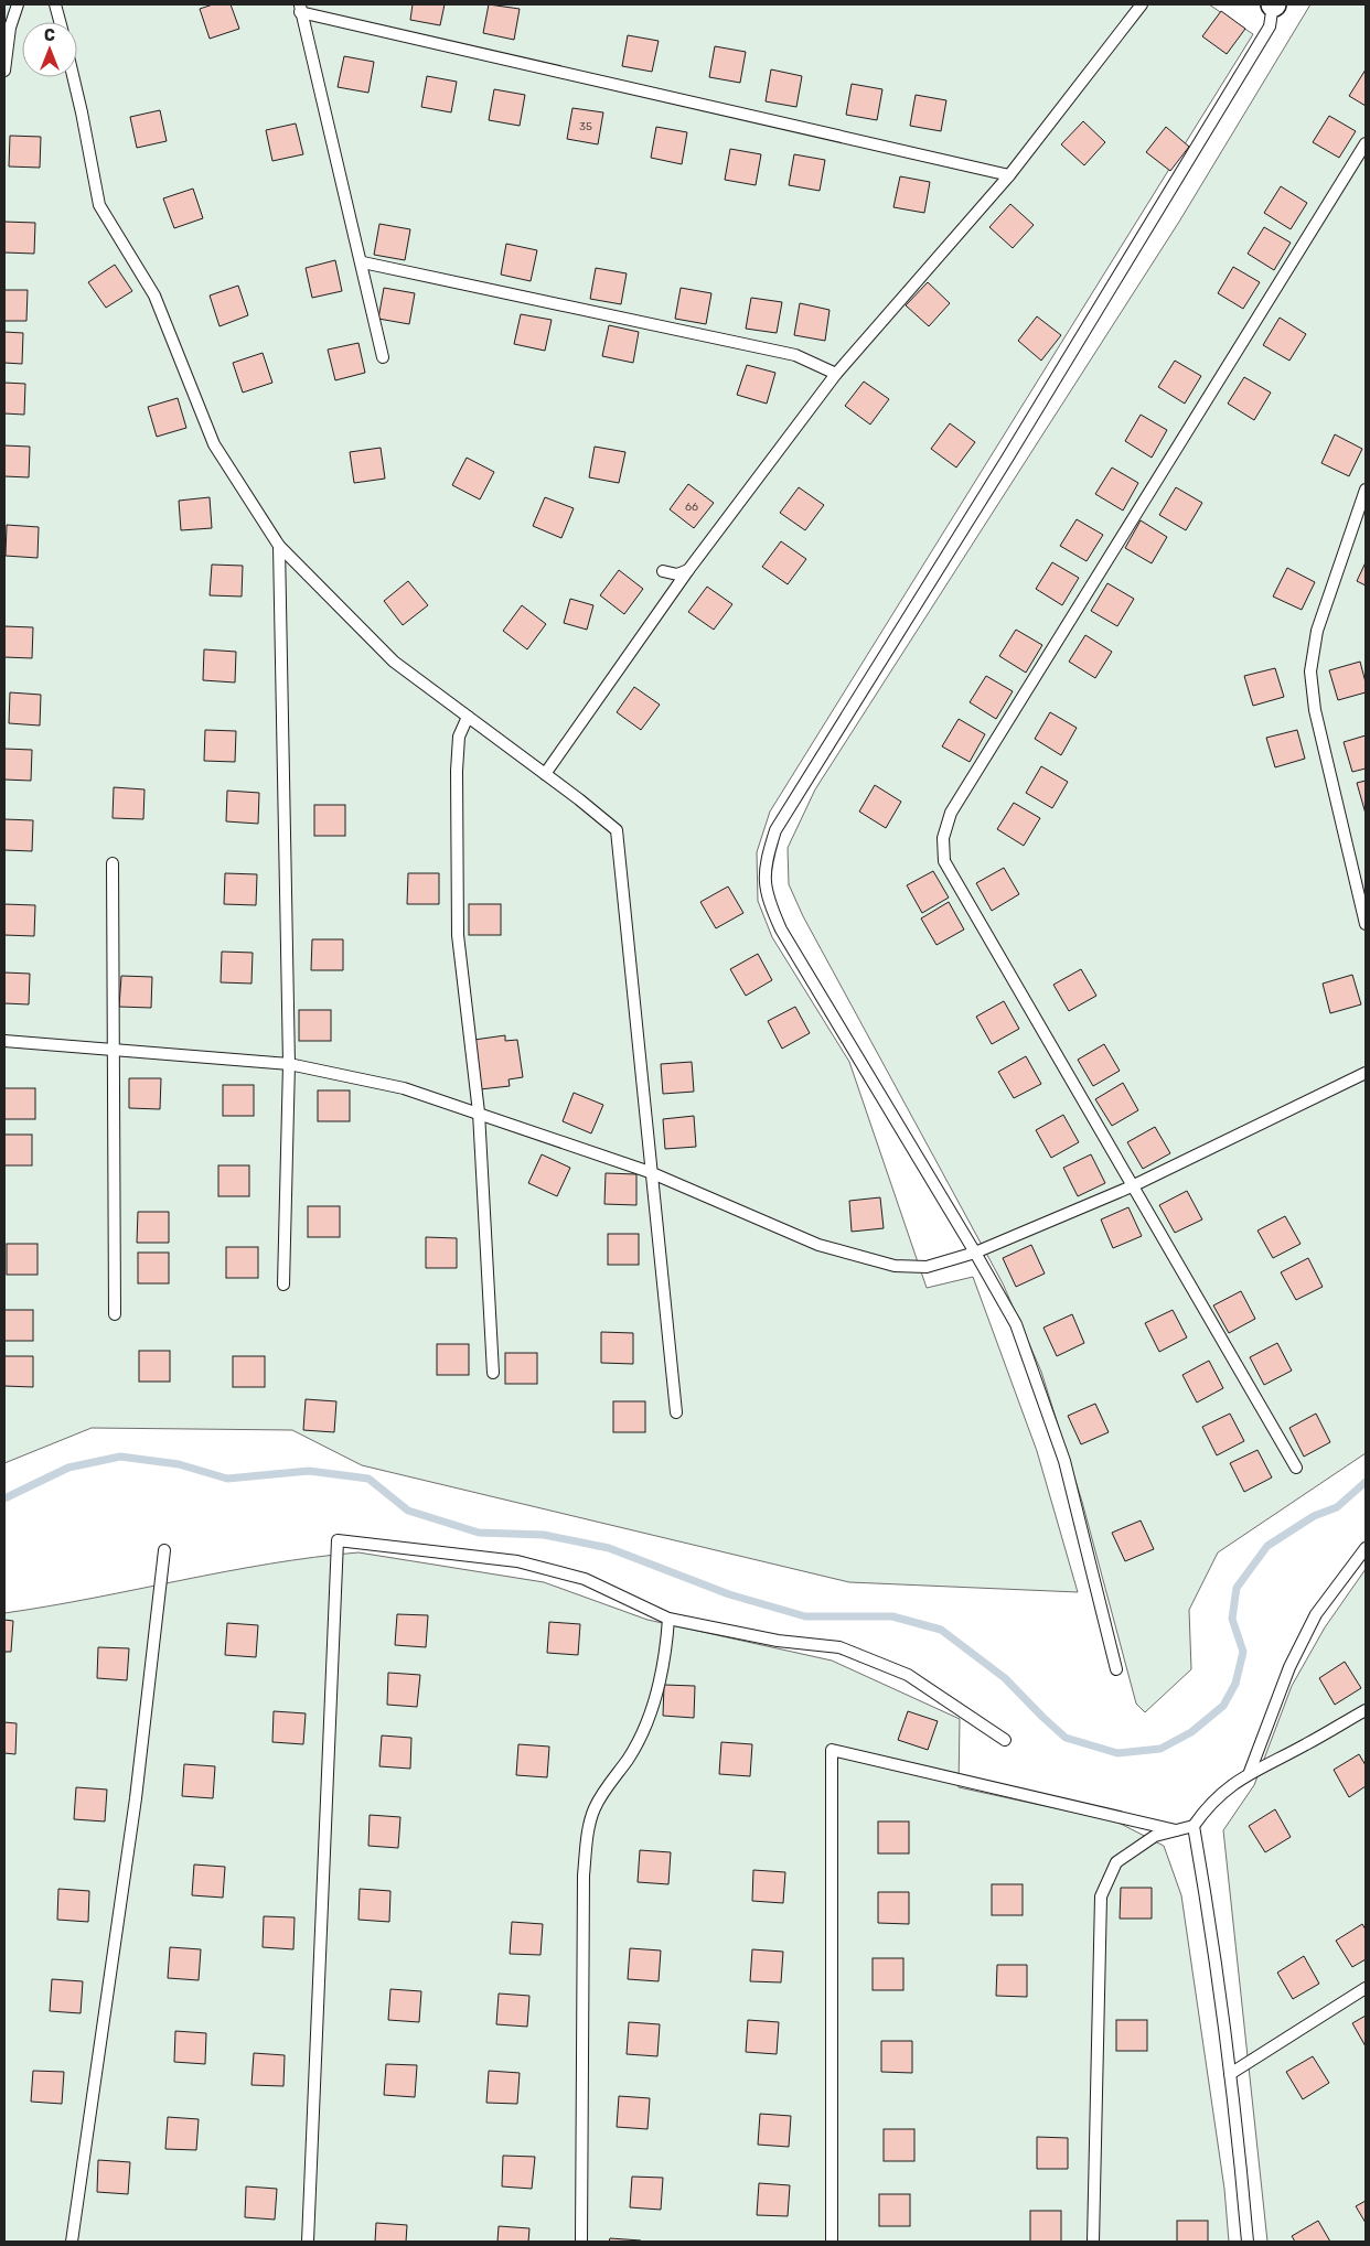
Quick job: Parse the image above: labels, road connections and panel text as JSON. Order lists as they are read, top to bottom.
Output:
{
  "house_numbers": ["35", "66"],
  "north": "top"
}
